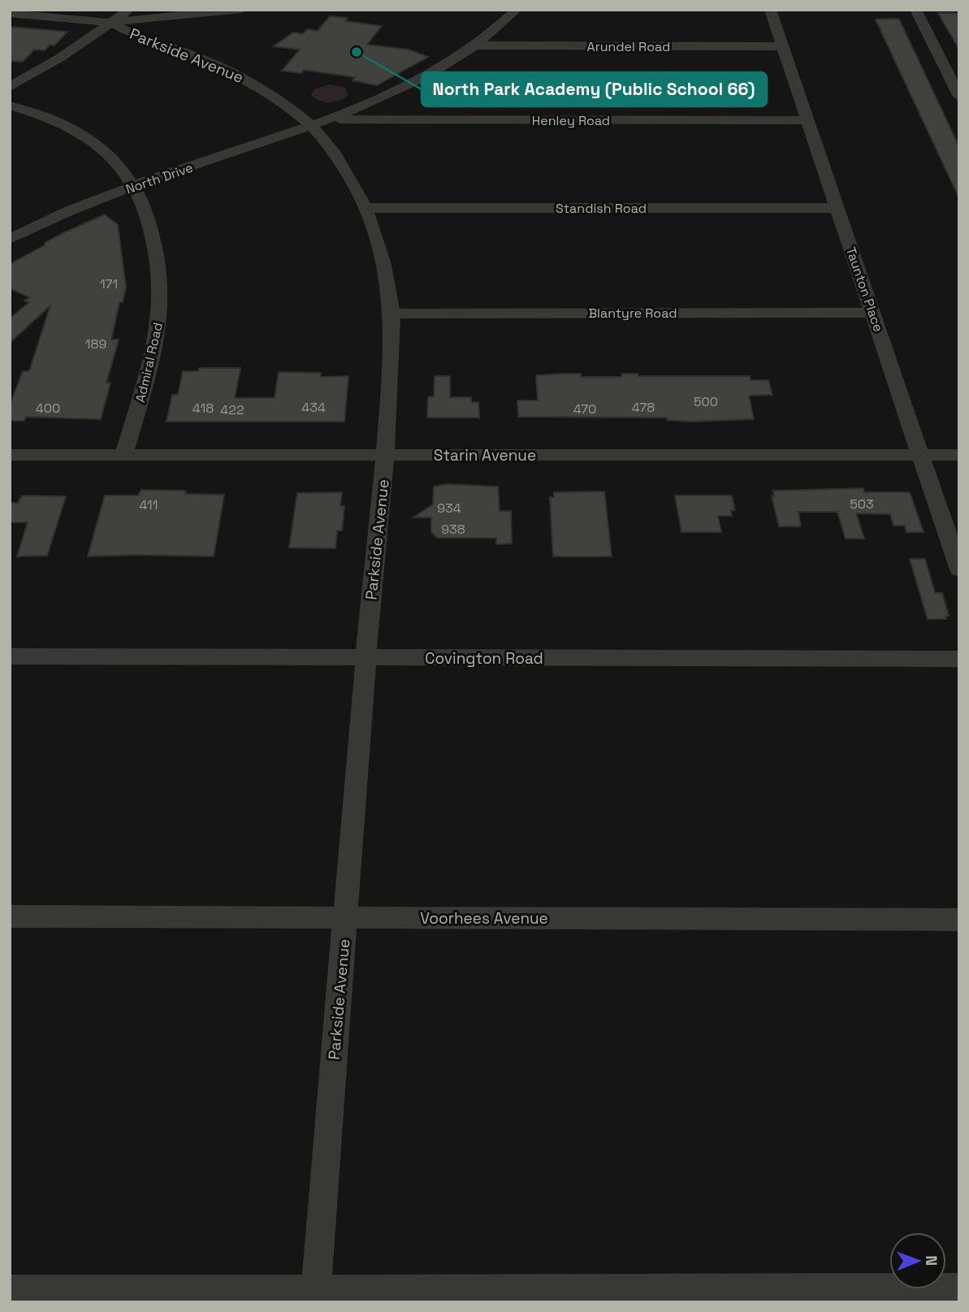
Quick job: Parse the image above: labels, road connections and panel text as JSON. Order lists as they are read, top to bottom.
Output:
{
  "streets": {
    "street": [
      "Arundel Road",
      "Parkside Avenue",
      "Henley Road",
      "North Drive",
      "Standish Road",
      "Taunton Place",
      "Blantyre Road",
      "Admiral Road",
      "Starin Avenue",
      "Covington Road",
      "Voorhees Avenue"
    ]
  },
  "crossings": [
    ["Arundel Road", "Taunton Place"],
    ["Parkside Avenue", "North Drive"],
    ["Parkside Avenue", "Standish Road"],
    ["Parkside Avenue", "Blantyre Road"],
    ["Parkside Avenue", "Starin Avenue"],
    ["Parkside Avenue", "Covington Road"],
    ["Parkside Avenue", "Voorhees Avenue"],
    ["Henley Road", "North Drive"],
    ["Henley Road", "Taunton Place"],
    ["North Drive", "Admiral Road"],
    ["Standish Road", "Taunton Place"],
    ["Taunton Place", "Blantyre Road"],
    ["Taunton Place", "Starin Avenue"],
    ["Admiral Road", "Starin Avenue"]
  ],
  "places": ["North Park Academy (Public School 66)"],
  "house_numbers": [
    "171",
    "189",
    "500",
    "434",
    "478",
    "400",
    "418",
    "470",
    "422",
    "503",
    "411",
    "934",
    "938"
  ],
  "north": "right"
}
